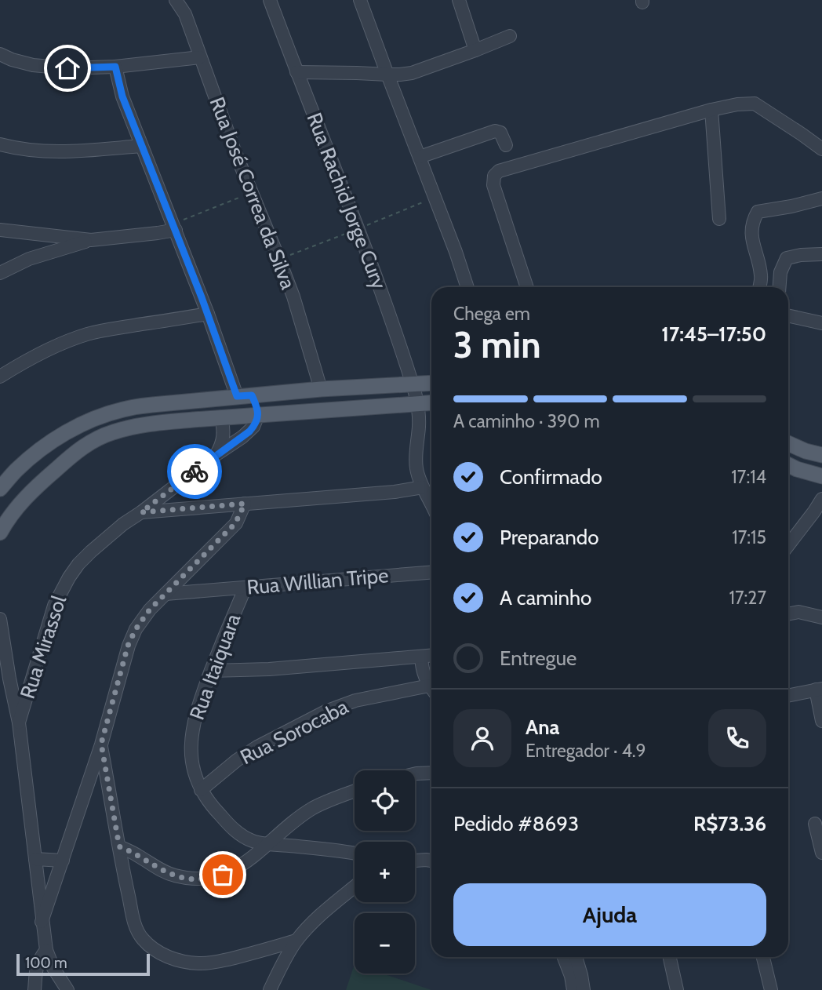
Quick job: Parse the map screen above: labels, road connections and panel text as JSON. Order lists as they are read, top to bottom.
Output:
{
  "streets": {
    "street": [
      "Rua José Correa da Silva",
      "Rua Rachid Jorge Cury",
      "Rua Willian Tripe",
      "Rua Mirassol",
      "Rua Itaiquara",
      "Rua Sorocaba"
    ]
  },
  "crossings": [
    ["Rua Willian Tripe", "Rua Itaiquara"],
    ["Rua Itaiquara", "Rua Sorocaba"]
  ],
  "scale_bar": "100 m",
  "page": {
    "heading": ["3 min", "Chega em", "17:45–17:50"],
    "panel": [
      "Ana",
      "Entregador · 4.9",
      "Pedido #8693",
      "R$73.36"
    ],
    "bar": "A caminho · 390 m",
    "list": [
      ["Confirmado", "17:14"],
      ["Preparando", "17:15"],
      ["A caminho", "17:27"],
      "Entregue"
    ],
    "map_buttons": ["+", "−"],
    "buttons": "Ajuda",
    "scale": "100 m"
  }
}
